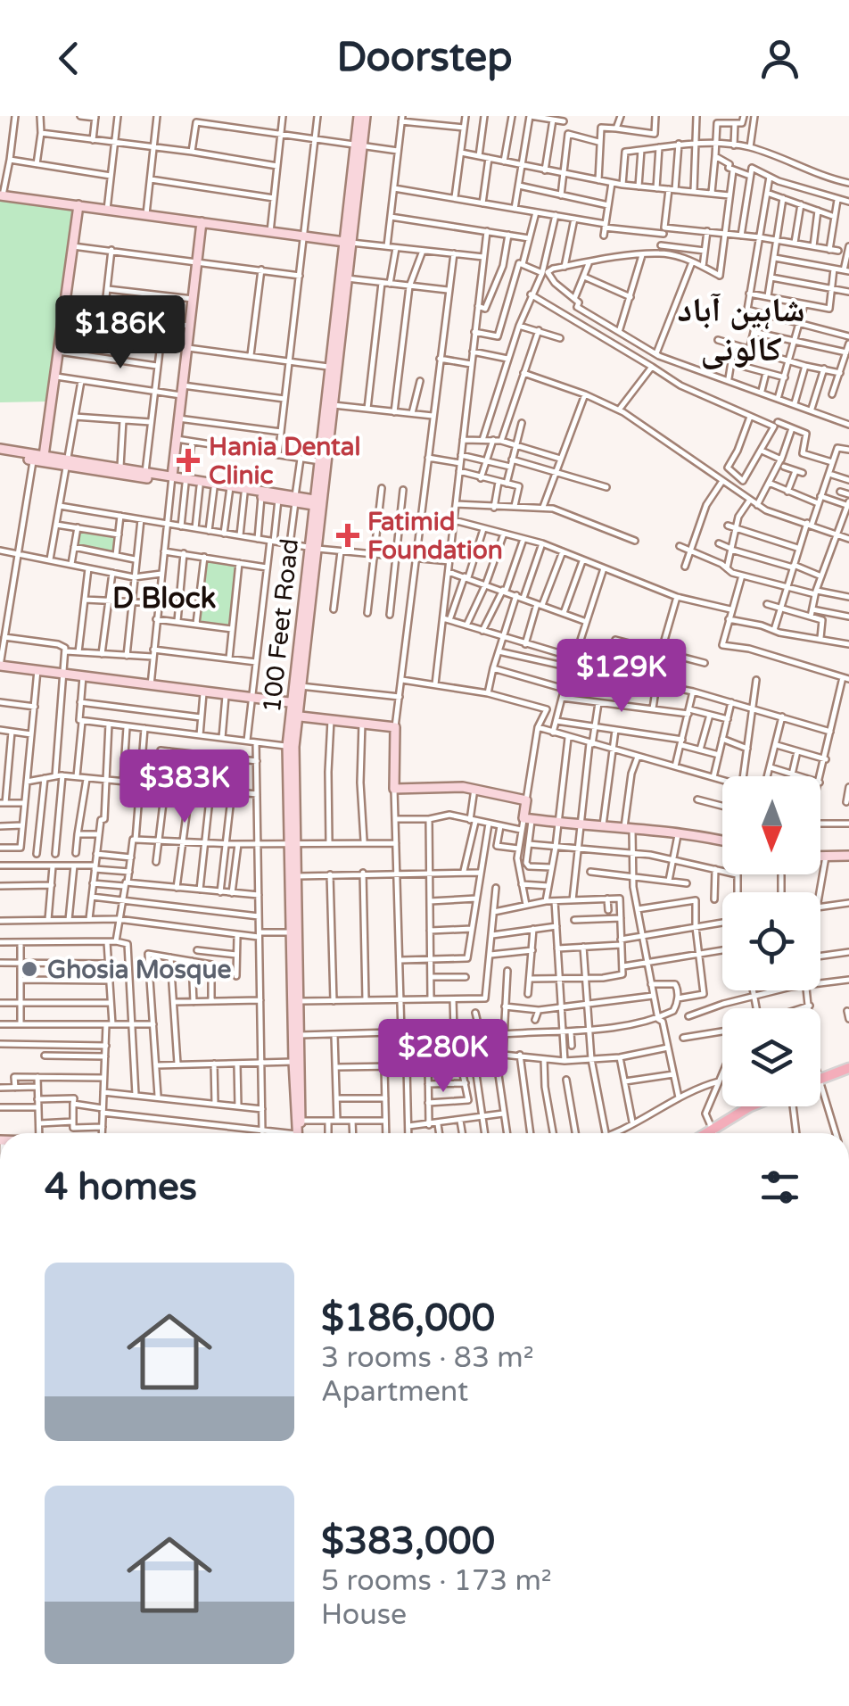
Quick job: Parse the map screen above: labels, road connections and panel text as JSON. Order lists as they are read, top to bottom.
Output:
{
  "streets": {
    "main road": ["100 Feet Road"]
  },
  "districts": ["شاہین آباد کالونی", "D Block"],
  "places": {
    "health": ["Hania Dental Clinic", "Fatimid Foundation"],
    "other": ["Ghosia Mosque"]
  },
  "north": "bottom",
  "page": {
    "header": "Doorstep",
    "price": [
      "$186K",
      "$129K",
      "$383K",
      "$280K"
    ],
    "heading": "4 homes",
    "list": [
      {
        "name": "$186,000",
        "note": "3 rooms · 83 m² · Apartment"
      },
      {
        "name": "$383,000",
        "note": "5 rooms · 173 m² · House"
      }
    ]
  }
}
